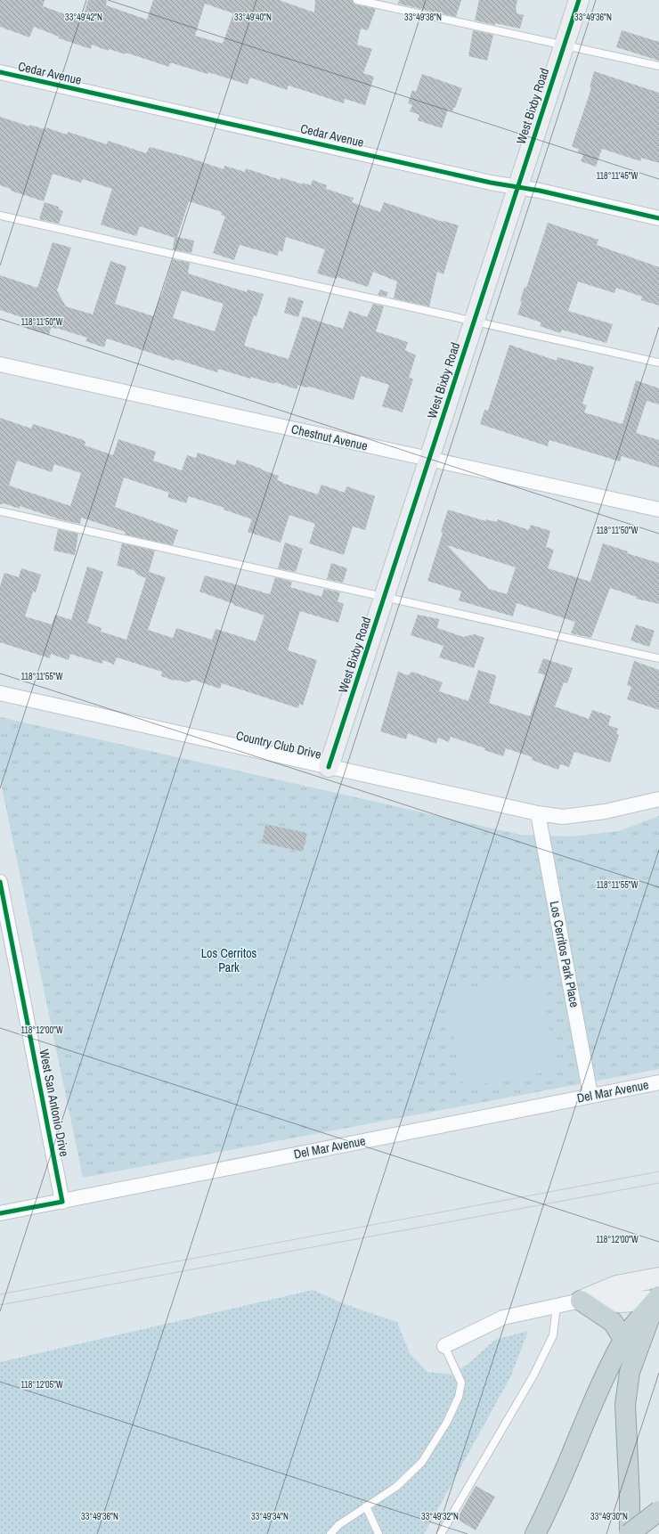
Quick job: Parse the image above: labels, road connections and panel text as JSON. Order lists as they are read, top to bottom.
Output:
{
  "streets": {
    "street": [
      "Cedar Avenue",
      "West Bixby Road",
      "Chestnut Avenue",
      "Country Club Drive",
      "Los Cerritos Park Place",
      "Del Mar Avenue",
      "West San Antonio Drive"
    ]
  },
  "crossings": [
    ["Cedar Avenue", "West Bixby Road"],
    ["West Bixby Road", "Chestnut Avenue"],
    ["West Bixby Road", "Country Club Drive"],
    ["Country Club Drive", "Los Cerritos Park Place"],
    ["Los Cerritos Park Place", "Del Mar Avenue"],
    ["Del Mar Avenue", "West San Antonio Drive"]
  ],
  "parks": ["Los Cerritos Park"],
  "coordinates": [
    "33°49'42\"N",
    "33°49'40\"N",
    "33°49'38\"N",
    "33°49'36\"N",
    "118°11'45\"W",
    "118°11'50\"W",
    "118°11'55\"W",
    "118°12'00\"W",
    "118°12'05\"W",
    "33°49'34\"N",
    "33°49'32\"N",
    "33°49'30\"N"
  ]
}
